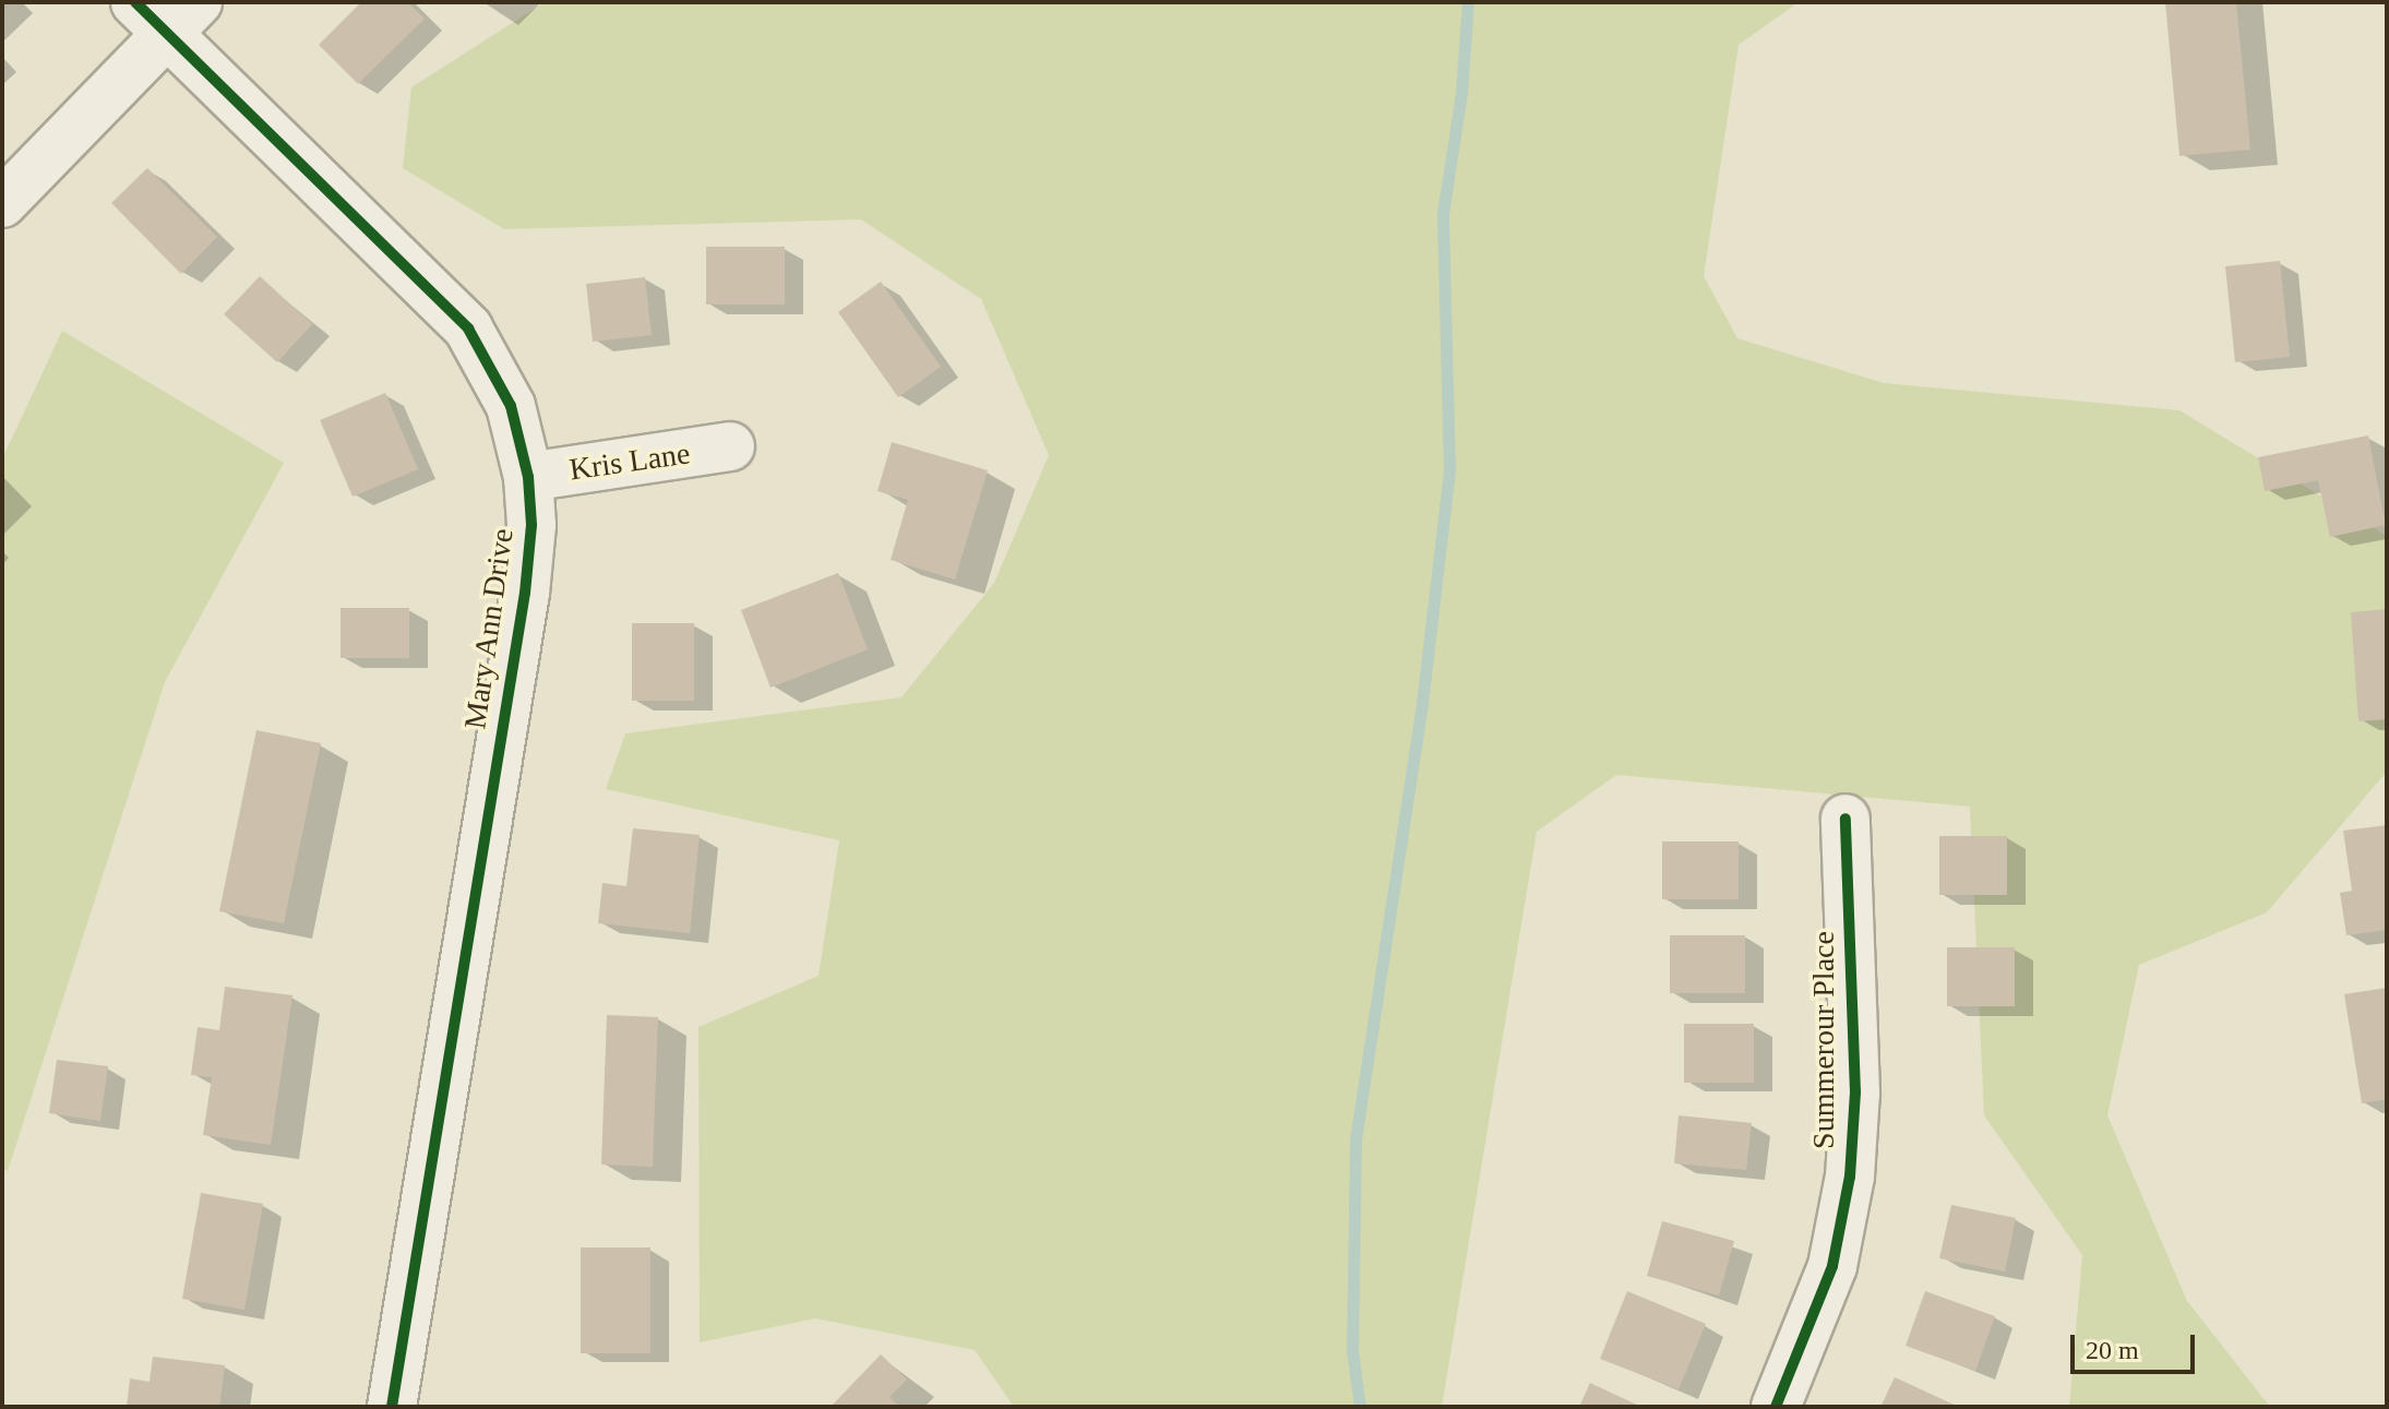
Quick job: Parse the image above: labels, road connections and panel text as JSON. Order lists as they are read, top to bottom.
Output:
{
  "streets": {
    "street": ["Kris Lane", "Mary Ann Drive", "Summerour Place"]
  },
  "crossings": [
    ["Kris Lane", "Mary Ann Drive"]
  ],
  "scale_bar": "20 m"
}
